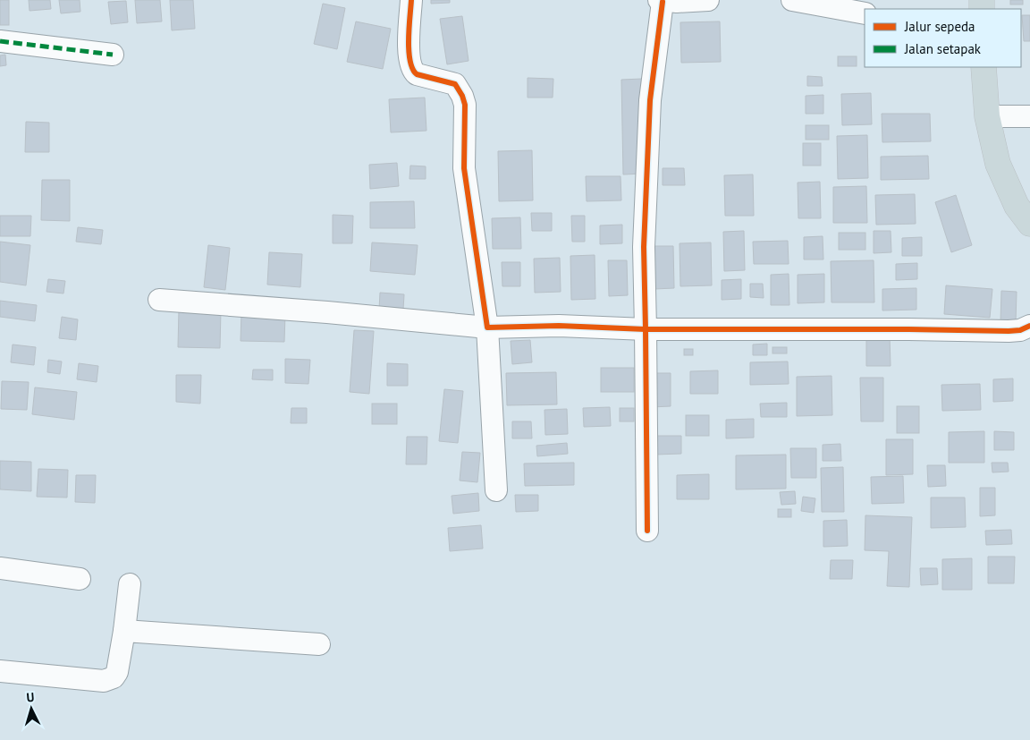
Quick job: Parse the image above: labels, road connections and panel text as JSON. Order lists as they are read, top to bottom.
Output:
{
  "legend": ["Jalur sepeda", "Jalan setapak"],
  "north": "top"
}
